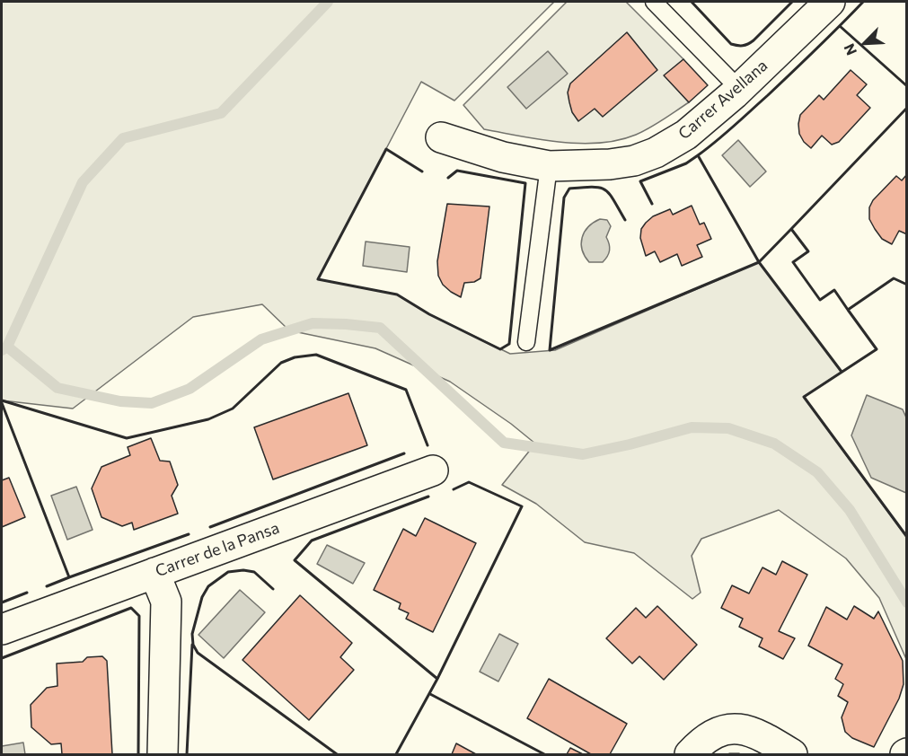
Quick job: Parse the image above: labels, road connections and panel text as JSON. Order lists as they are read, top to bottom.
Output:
{
  "streets": {
    "street": ["Carrer Avellana", "Carrer de la Pansa"]
  },
  "north": "bottom left"
}
